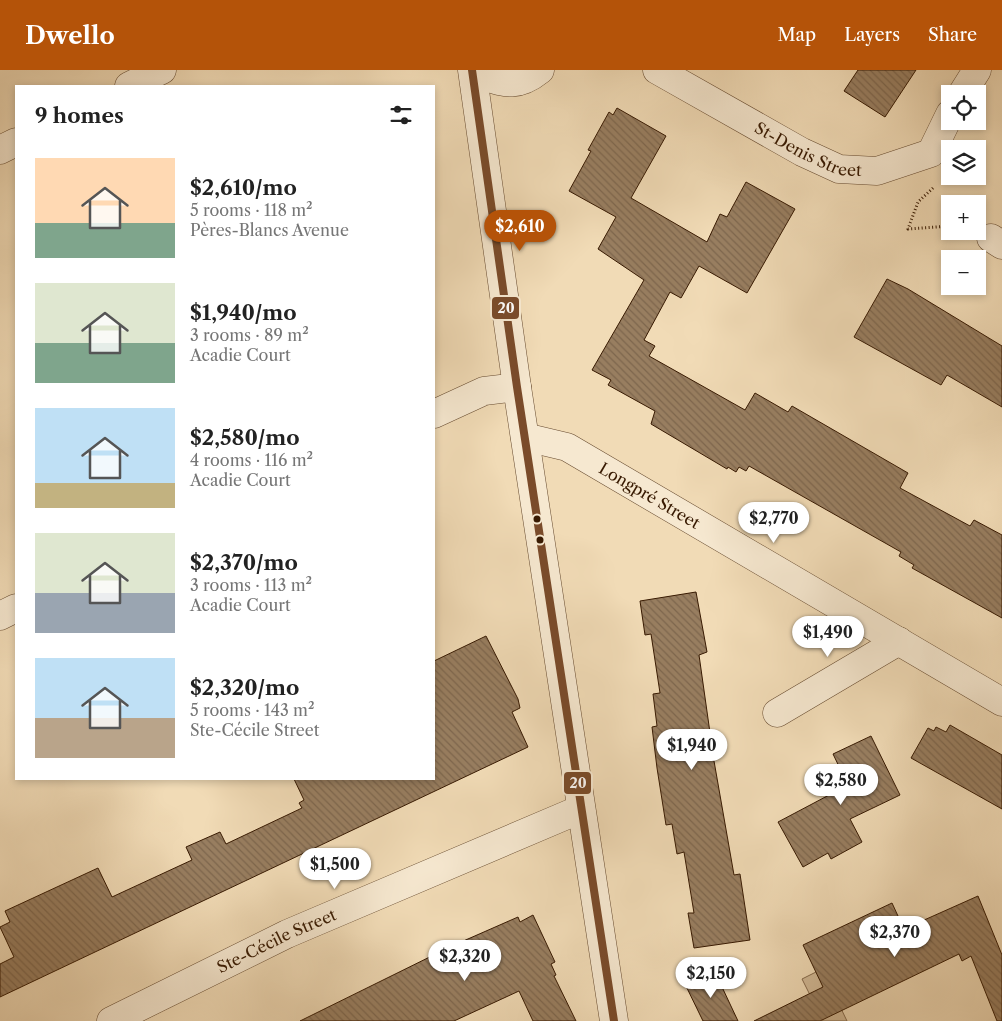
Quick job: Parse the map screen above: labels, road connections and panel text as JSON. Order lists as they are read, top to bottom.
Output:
{
  "streets": {
    "street": ["St-Denis Street", "Longpré Street", "Ste-Cécile Street"]
  },
  "lines": ["transit line 20"],
  "page": {
    "header": "Dwello",
    "nav": ["Map", "Layers", "Share"],
    "map_buttons": ["+", "−"],
    "heading": "9 homes",
    "list": [
      {
        "name": "$2,610/mo",
        "note": "5 rooms · 118 m² · Pères-Blancs Avenue"
      },
      {
        "name": "$1,940/mo",
        "note": "3 rooms · 89 m² · Acadie Court"
      },
      {
        "name": "$2,580/mo",
        "note": "4 rooms · 116 m² · Acadie Court"
      },
      {
        "name": "$2,370/mo",
        "note": "3 rooms · 113 m² · Acadie Court"
      },
      {
        "name": "$2,320/mo",
        "note": "5 rooms · 143 m² · Ste-Cécile Street"
      }
    ],
    "price": [
      "$2,610",
      "$2,770",
      "$1,490",
      "$1,940",
      "$2,580",
      "$1,500",
      "$2,370",
      "$2,320",
      "$2,150"
    ]
  }
}
